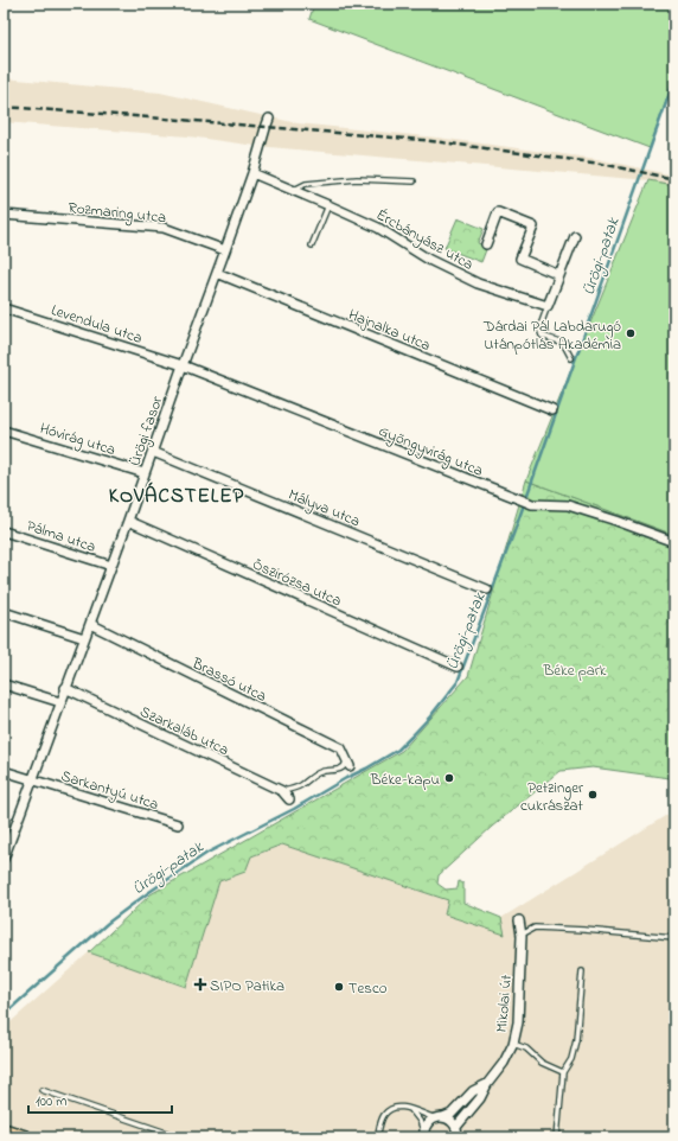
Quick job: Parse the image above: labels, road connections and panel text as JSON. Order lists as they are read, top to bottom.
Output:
{
  "streets": {
    "street": [
      "Rozmaring utca",
      "Ércbányász utca",
      "Levendula utca",
      "Hajnalka utca",
      "Ürögi fasor",
      "Hóvirág utca",
      "Gyöngyvirág utca",
      "Mályva utca",
      "Pálma utca",
      "Őszirózsa utca",
      "Brassó utca",
      "Szarkaláb utca",
      "Sarkantyú utca",
      "Mikolai út"
    ]
  },
  "crossings": [
    ["Rozmaring utca", "Ürögi fasor"],
    ["Ércbányász utca", "Ürögi fasor"],
    ["Levendula utca", "Ürögi fasor"],
    ["Levendula utca", "Gyöngyvirág utca"],
    ["Hajnalka utca", "Ürögi fasor"],
    ["Ürögi fasor", "Hóvirág utca"],
    ["Ürögi fasor", "Gyöngyvirág utca"],
    ["Ürögi fasor", "Mályva utca"],
    ["Ürögi fasor", "Pálma utca"],
    ["Ürögi fasor", "Őszirózsa utca"],
    ["Ürögi fasor", "Brassó utca"],
    ["Ürögi fasor", "Szarkaláb utca"],
    ["Ürögi fasor", "Sarkantyú utca"]
  ],
  "districts": ["KOVÁCSTELEP"],
  "water": ["Ürögi-patak"],
  "parks": ["Béke park"],
  "places": {
    "other": [
      "Dárdai Pál Labdarugó Utánpótlás Akadémia",
      "Béke-kapu",
      "Petzinger cukrászat",
      "Tesco"
    ],
    "health": ["SIPO Patika"]
  },
  "scale_bar": "100 m"
}
